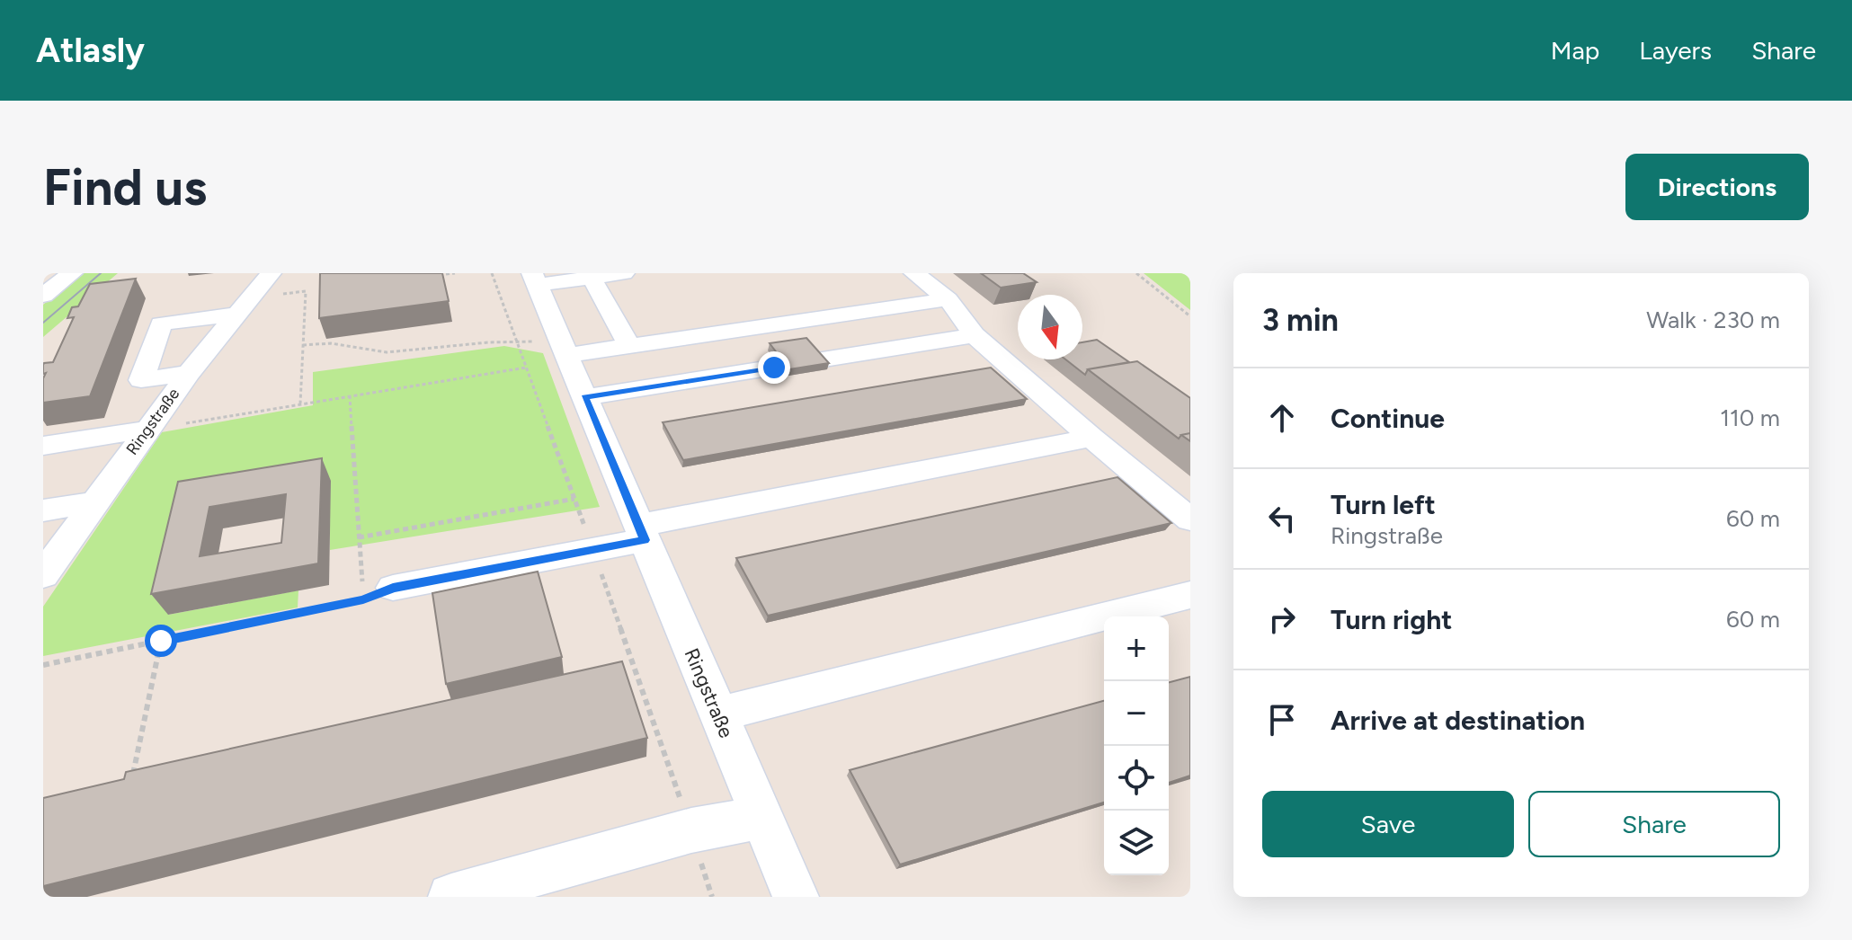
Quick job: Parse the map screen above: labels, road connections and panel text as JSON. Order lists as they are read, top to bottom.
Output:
{
  "streets": {
    "street": ["Ringstraße"]
  },
  "north": "bottom",
  "page": {
    "header": "Atlasly",
    "nav": ["Map", "Layers", "Share"],
    "buttons": [
      "Directions",
      ["Save", "Share"]
    ],
    "title": "Find us",
    "heading": ["3 min", "Walk · 230 m"],
    "list": [
      ["Continue", "110 m"],
      ["Turn left", "Ringstraße", "60 m"],
      ["Turn right", "60 m"],
      "Arrive at destination"
    ],
    "map_buttons": ["+", "−"]
  }
}
